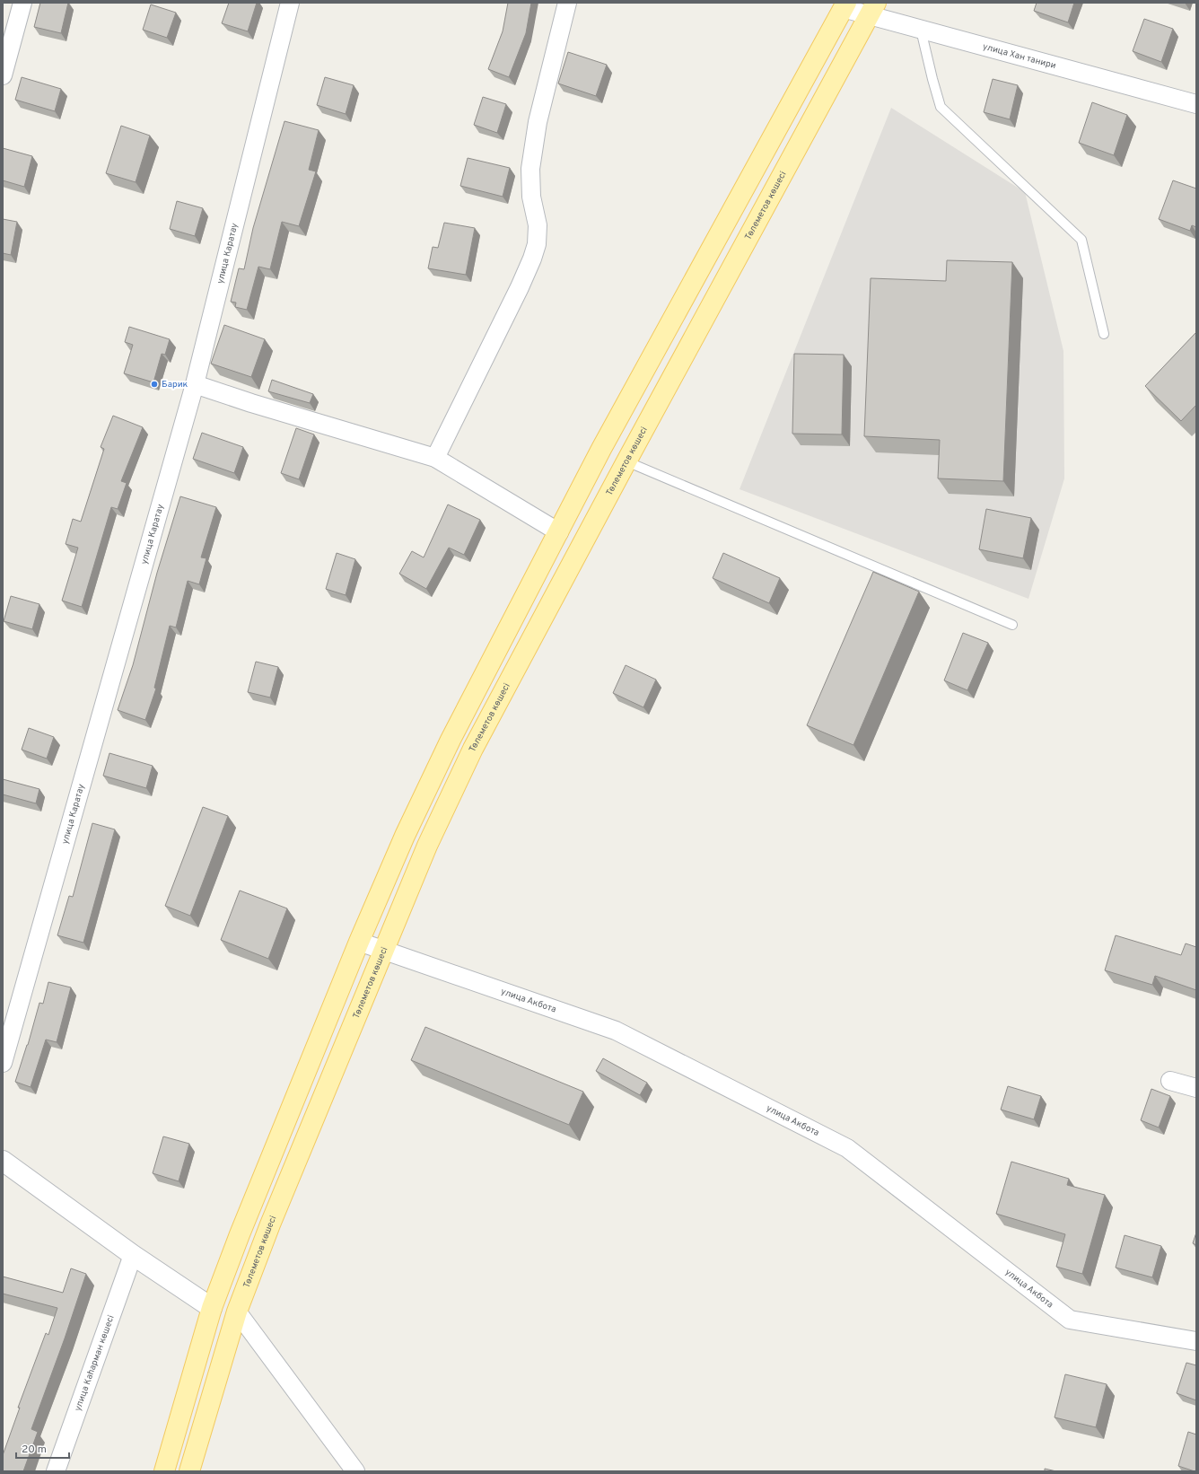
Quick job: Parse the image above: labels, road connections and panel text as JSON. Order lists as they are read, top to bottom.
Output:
{
  "streets": {
    "main road": ["Төлеметов көшесі"],
    "street": [
      "улица Хан танири",
      "улица Каратау",
      "улица Акбота",
      "улица Каһарман көшесі"
    ]
  },
  "crossings": [
    ["улица Хан танири", "Төлеметов көшесі"],
    ["Төлеметов көшесі", "улица Акбота"]
  ],
  "places": ["Барик"],
  "scale_bar": "20 m"
}
